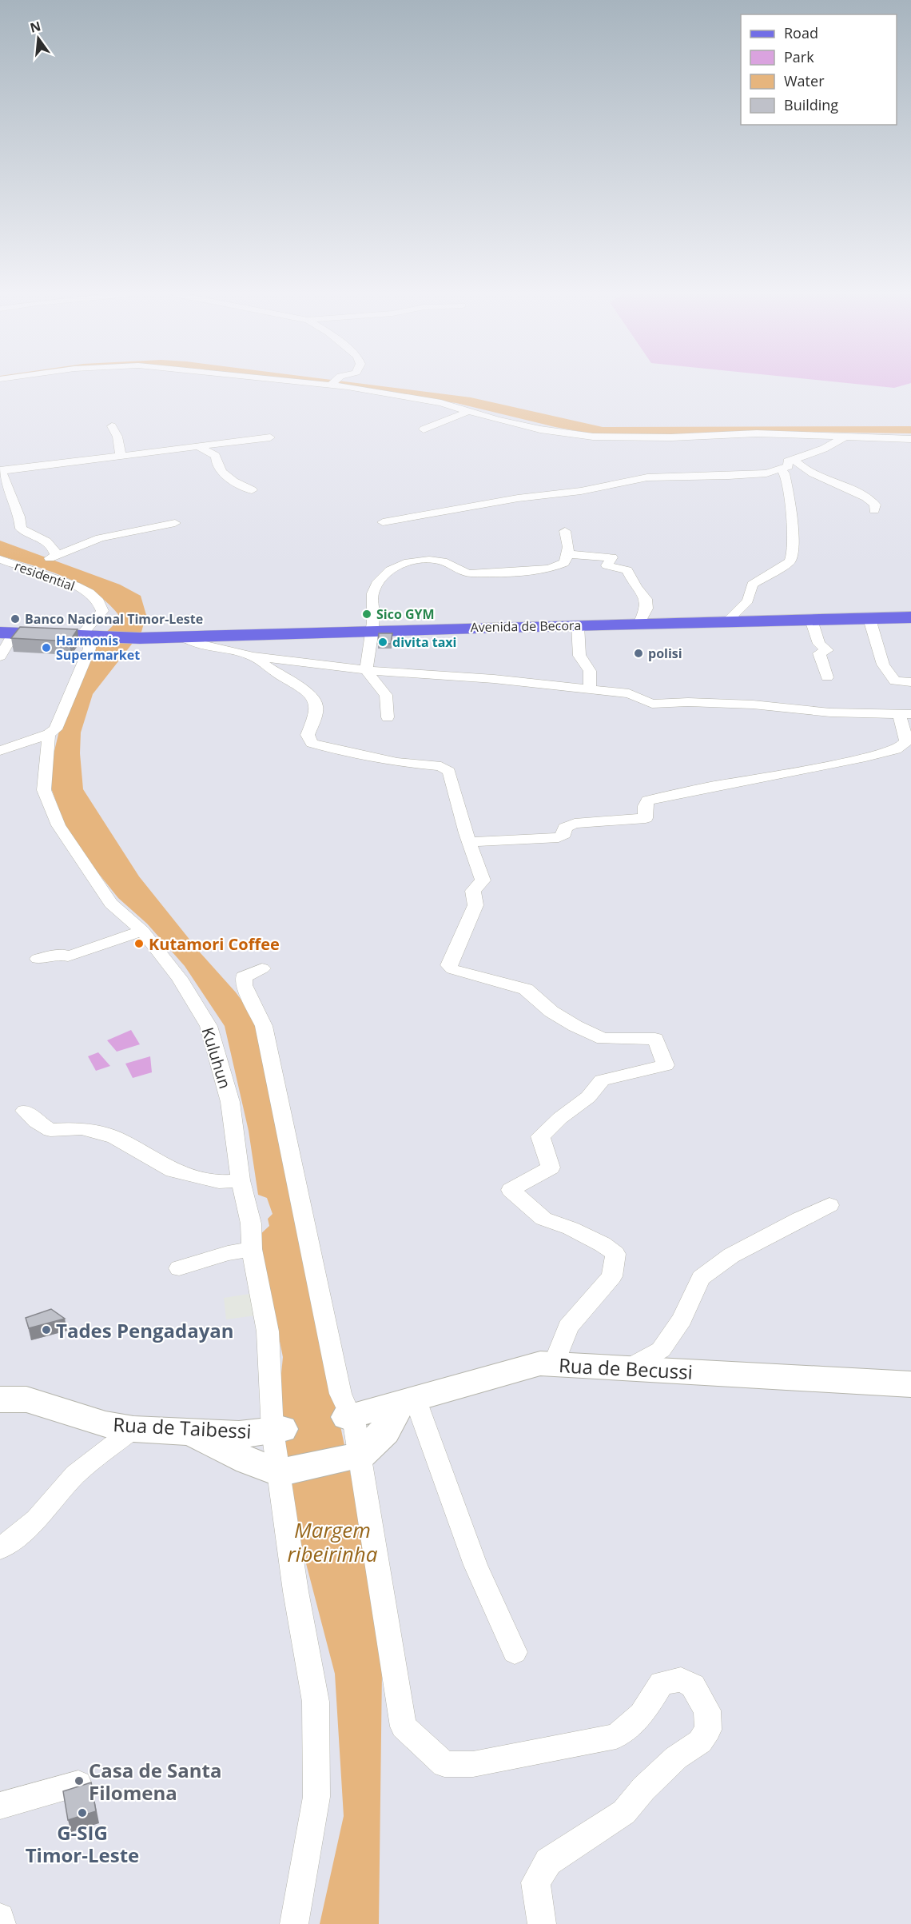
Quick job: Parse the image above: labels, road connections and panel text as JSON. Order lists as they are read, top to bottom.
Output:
{
  "streets": {
    "main road": ["Avenida de Becora"],
    "street": [
      "residential",
      "Kuluhun",
      "Rua de Becussi",
      "Rua de Taibessi"
    ]
  },
  "crossings": [
    ["residential", "Avenida de Becora"],
    ["Kuluhun", "Rua de Taibessi"]
  ],
  "water": ["Margem ribeirinha"],
  "places": [
    "Sico GYM",
    "Banco Nacional Timor-Leste",
    "divita taxi",
    "Harmonis Supermarket",
    "polisi",
    "Kutamori Coffee",
    "Tades Pengadayan",
    "Casa de Santa Filomena",
    "G-SIG Timor-Leste"
  ],
  "legend": [
    "Road",
    "Park",
    "Water",
    "Building"
  ],
  "north": "top"
}
